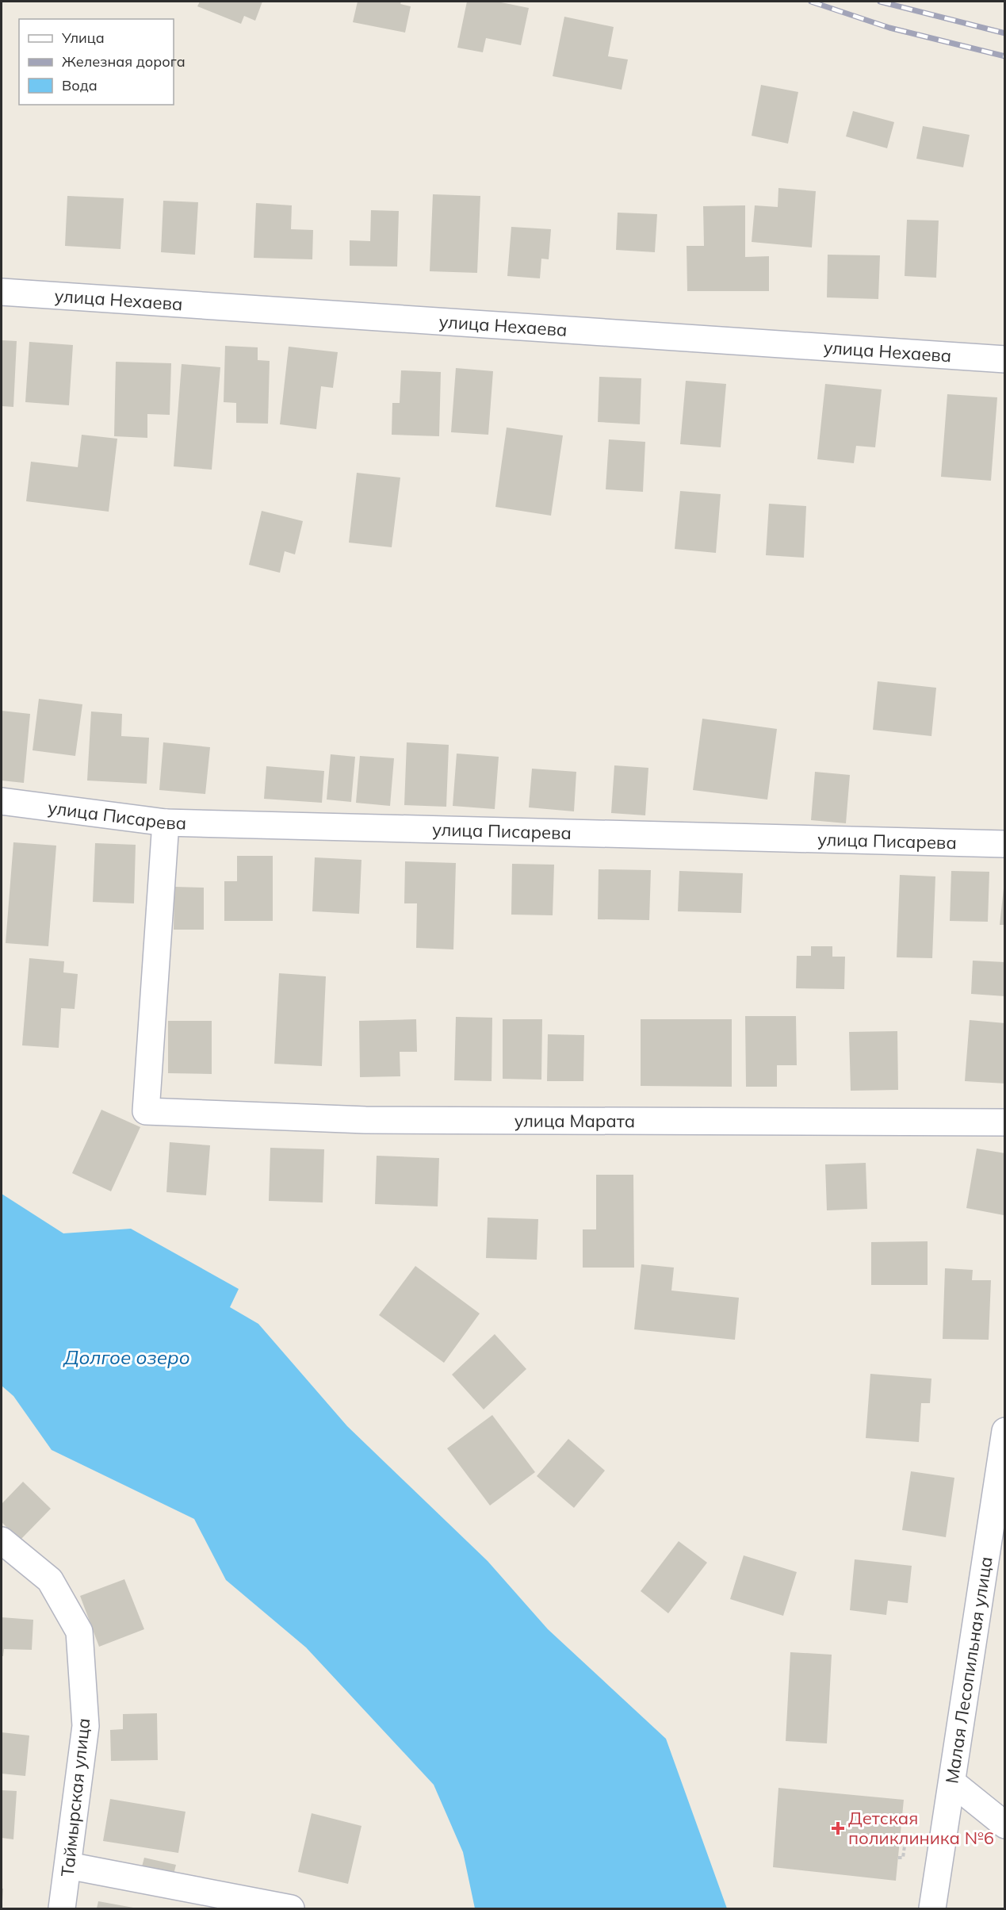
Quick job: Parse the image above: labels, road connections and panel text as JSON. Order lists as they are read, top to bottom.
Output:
{
  "streets": {
    "street": [
      "улица Нехаева",
      "улица Писарева",
      "улица Марата",
      "Малая Лесопильная улица",
      "Таймырская улица"
    ]
  },
  "crossings": [
    ["улица Писарева", "улица Марата"]
  ],
  "water": ["Долгое озеро"],
  "places": {
    "health": ["Детская поликлиника №6"]
  },
  "legend": ["Улица", "Железная дорога", "Вода"]
}
